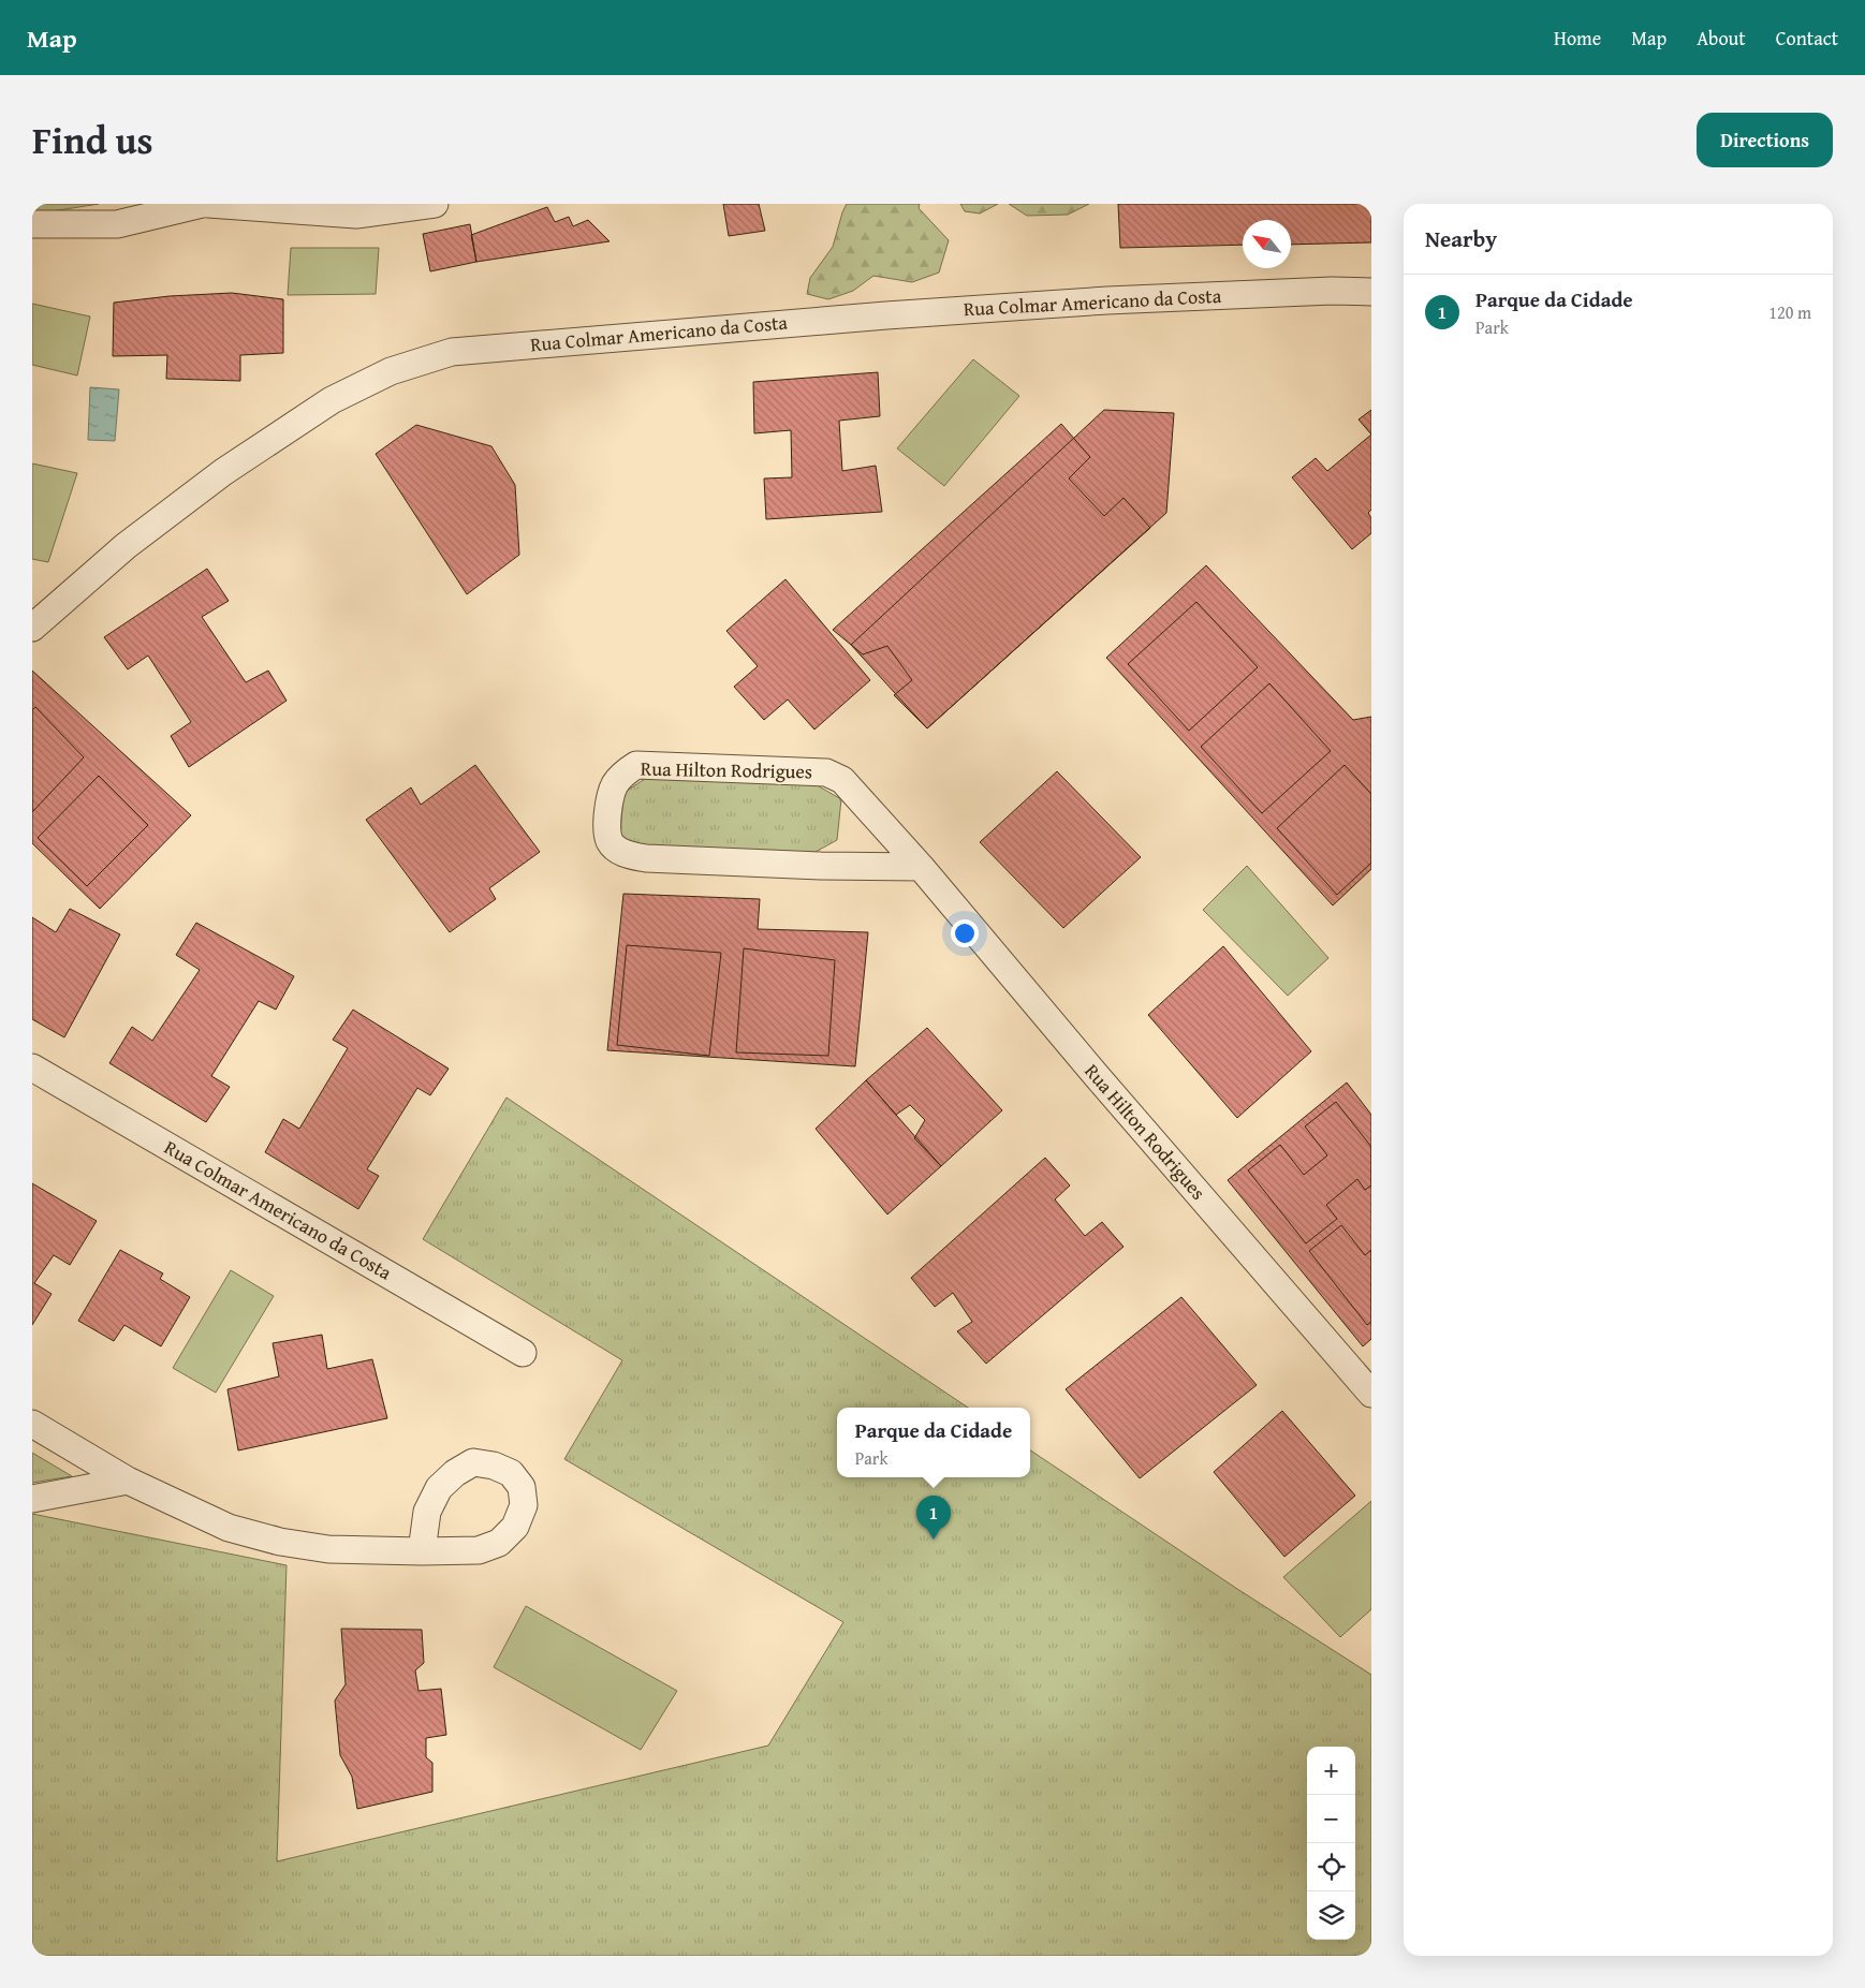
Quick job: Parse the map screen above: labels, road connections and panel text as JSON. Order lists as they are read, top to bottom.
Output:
{
  "streets": {
    "street": ["Rua Colmar Americano da Costa", "Rua Hilton Rodrigues"]
  },
  "north": "top left",
  "page": {
    "header": "Map",
    "nav": [
      "Home",
      "Map",
      "About",
      "Contact"
    ],
    "title": "Find us",
    "buttons": "Directions",
    "heading": "Nearby",
    "list": [
      {
        "mark": "1",
        "name": "Parque da Cidade",
        "note": "Park",
        "value": "120 m"
      }
    ],
    "popup": ["Parque da Cidade", "Park"],
    "pins": "1",
    "map_buttons": ["+", "−"]
  }
}
